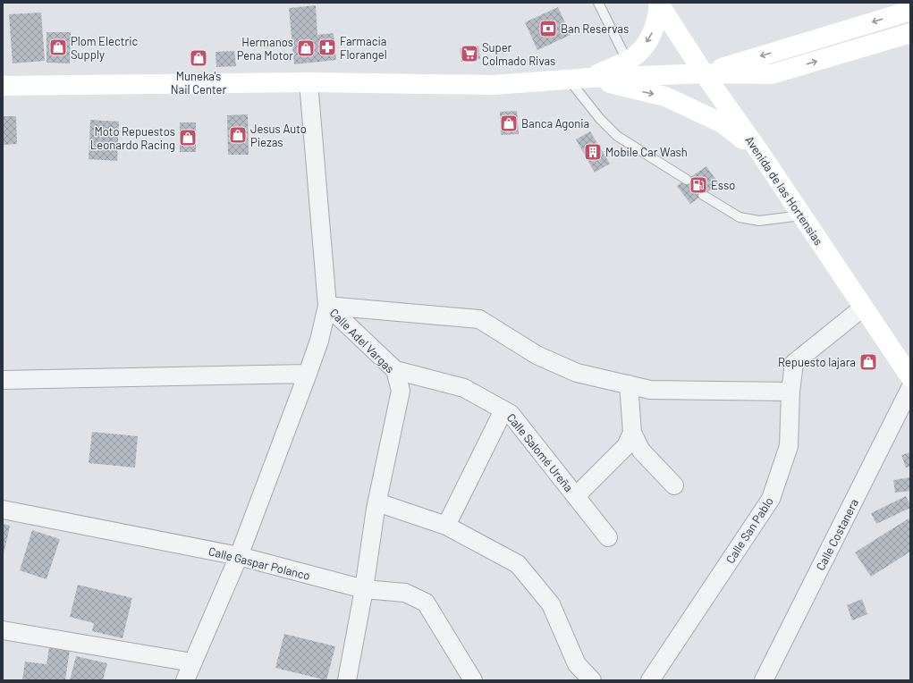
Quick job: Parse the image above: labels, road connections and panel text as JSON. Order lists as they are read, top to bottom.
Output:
{
  "streets": {
    "main road": ["Avenida de las Hortensias"],
    "street": [
      "Calle Adel Vargas",
      "Calle Salomé Ureña",
      "Calle San Pablo",
      "Calle Costanera",
      "Calle Gaspar Polanco"
    ]
  },
  "crossings": [
    ["Avenida de las Hortensias", "Calle San Pablo"],
    ["Calle Adel Vargas", "Calle Salomé Ureña"],
    ["Calle Adel Vargas", "Calle Gaspar Polanco"]
  ],
  "places": {
    "bank": ["Ban Reservas"],
    "shop": [
      "Plom Electric Supply",
      "Hermanos Pena Motor",
      "Muneka's Nail Center",
      "Banca Agonia",
      "Jesus Auto Piezas",
      "Moto Repuestos Leonardo Racing",
      "Repuesto lajara"
    ],
    "pharmacy": ["Farmacia Florangel"],
    "supermarket": ["Super Colmado Rivas"],
    "building": ["Mobile Car Wash"],
    "fuel station": ["Esso"]
  }
}
